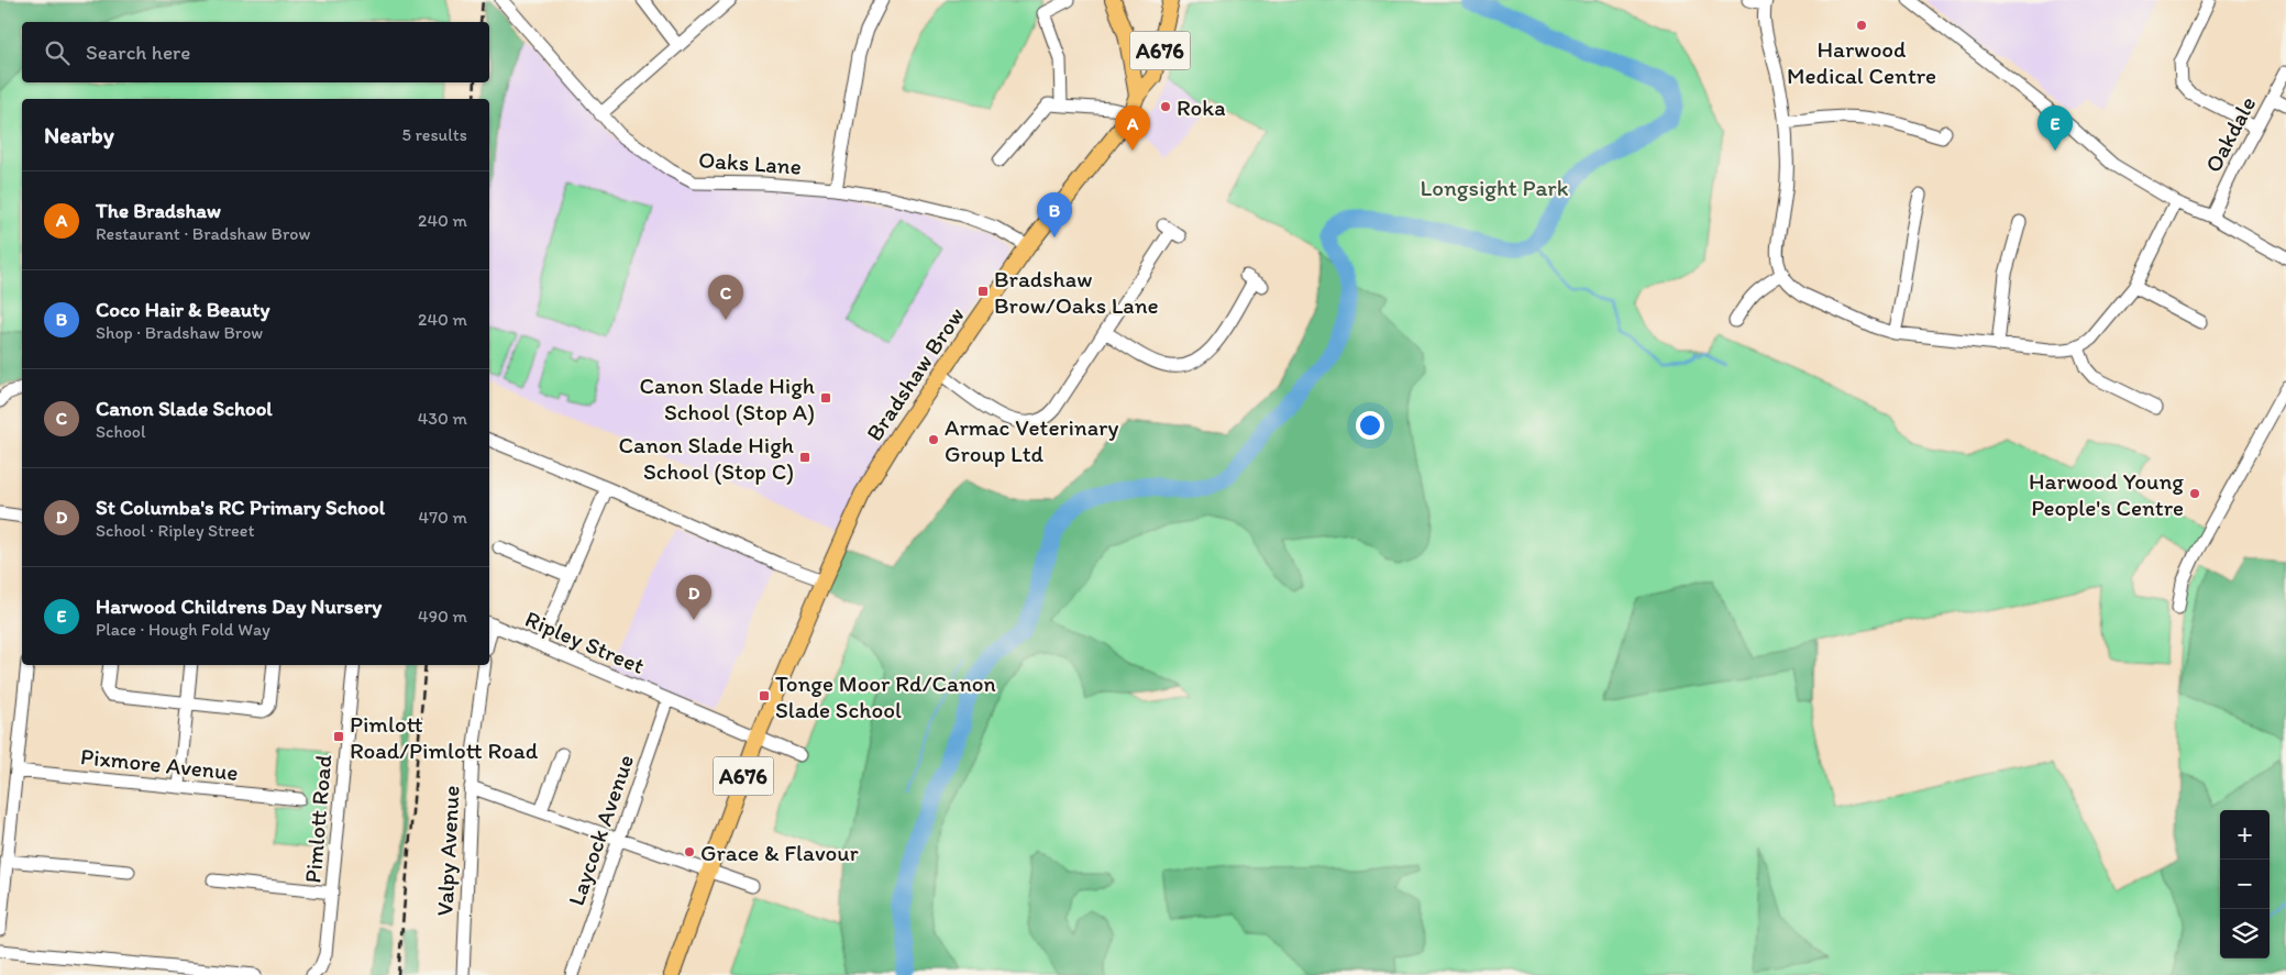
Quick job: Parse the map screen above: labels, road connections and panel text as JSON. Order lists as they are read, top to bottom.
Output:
{
  "streets": {
    "main road": ["A676", "Bradshaw Brow"],
    "street": [
      "Oakdale",
      "Oaks Lane",
      "Ripley Street",
      "Pixmore Avenue",
      "Pimlott Road",
      "Laycock Avenue",
      "Valpy Avenue"
    ]
  },
  "crossings": [
    ["A676", "Bradshaw Brow"],
    ["A676", "Ripley Street"],
    ["Oaks Lane", "Bradshaw Brow"],
    ["Ripley Street", "Laycock Avenue"]
  ],
  "parks": ["Longsight Park"],
  "places": {
    "other": [
      "Harwood Medical Centre",
      "Roka",
      "Armac Veterinary Group Ltd",
      "Harwood Young People's Centre",
      "Grace & Flavour"
    ],
    "transit": [
      "Bradshaw Brow/Oaks Lane",
      "Canon Slade High School (Stop A)",
      "Canon Slade High School (Stop C)",
      "Tonge Moor Rd/Canon Slade School",
      "Pimlott Road/Pimlott Road"
    ]
  },
  "page": {
    "search": "Search here",
    "heading": ["Nearby", "5 results"],
    "pins": [
      "A",
      "E",
      "B",
      "C",
      "D"
    ],
    "list": [
      {
        "mark": "A",
        "name": "The Bradshaw",
        "note": "Restaurant · Bradshaw Brow",
        "value": "240 m"
      },
      {
        "mark": "B",
        "name": "Coco Hair & Beauty",
        "note": "Shop · Bradshaw Brow",
        "value": "240 m"
      },
      {
        "mark": "C",
        "name": "Canon Slade School",
        "note": "School",
        "value": "430 m"
      },
      {
        "mark": "D",
        "name": "St Columba's RC Primary School",
        "note": "School · Ripley Street",
        "value": "470 m"
      },
      {
        "mark": "E",
        "name": "Harwood Childrens Day Nursery",
        "note": "Place · Hough Fold Way",
        "value": "490 m"
      }
    ],
    "map_buttons": ["+", "−"]
  }
}
